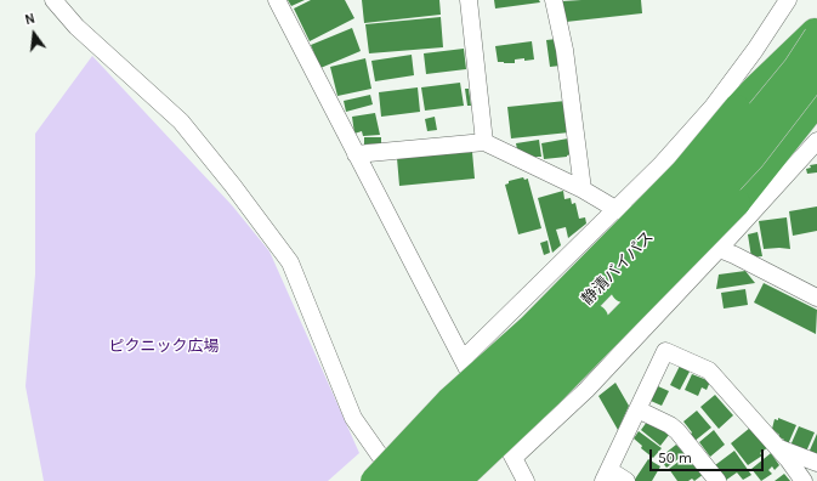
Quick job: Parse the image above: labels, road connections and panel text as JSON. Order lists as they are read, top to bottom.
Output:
{
  "streets": {
    "highway": ["静清バイパス"]
  },
  "parks": ["ピクニック広場"],
  "scale_bar": "50 m",
  "north": "top"
}
